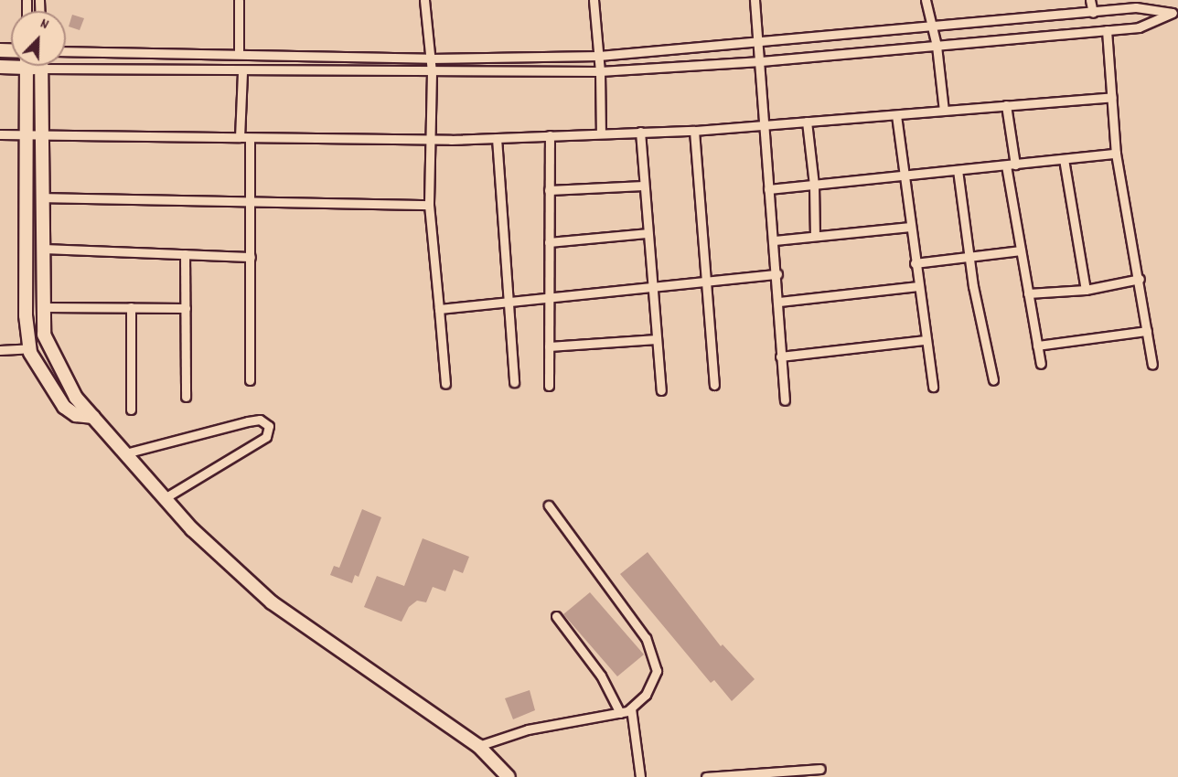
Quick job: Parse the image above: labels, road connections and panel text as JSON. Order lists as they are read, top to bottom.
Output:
{
  "north": "top right"
}
